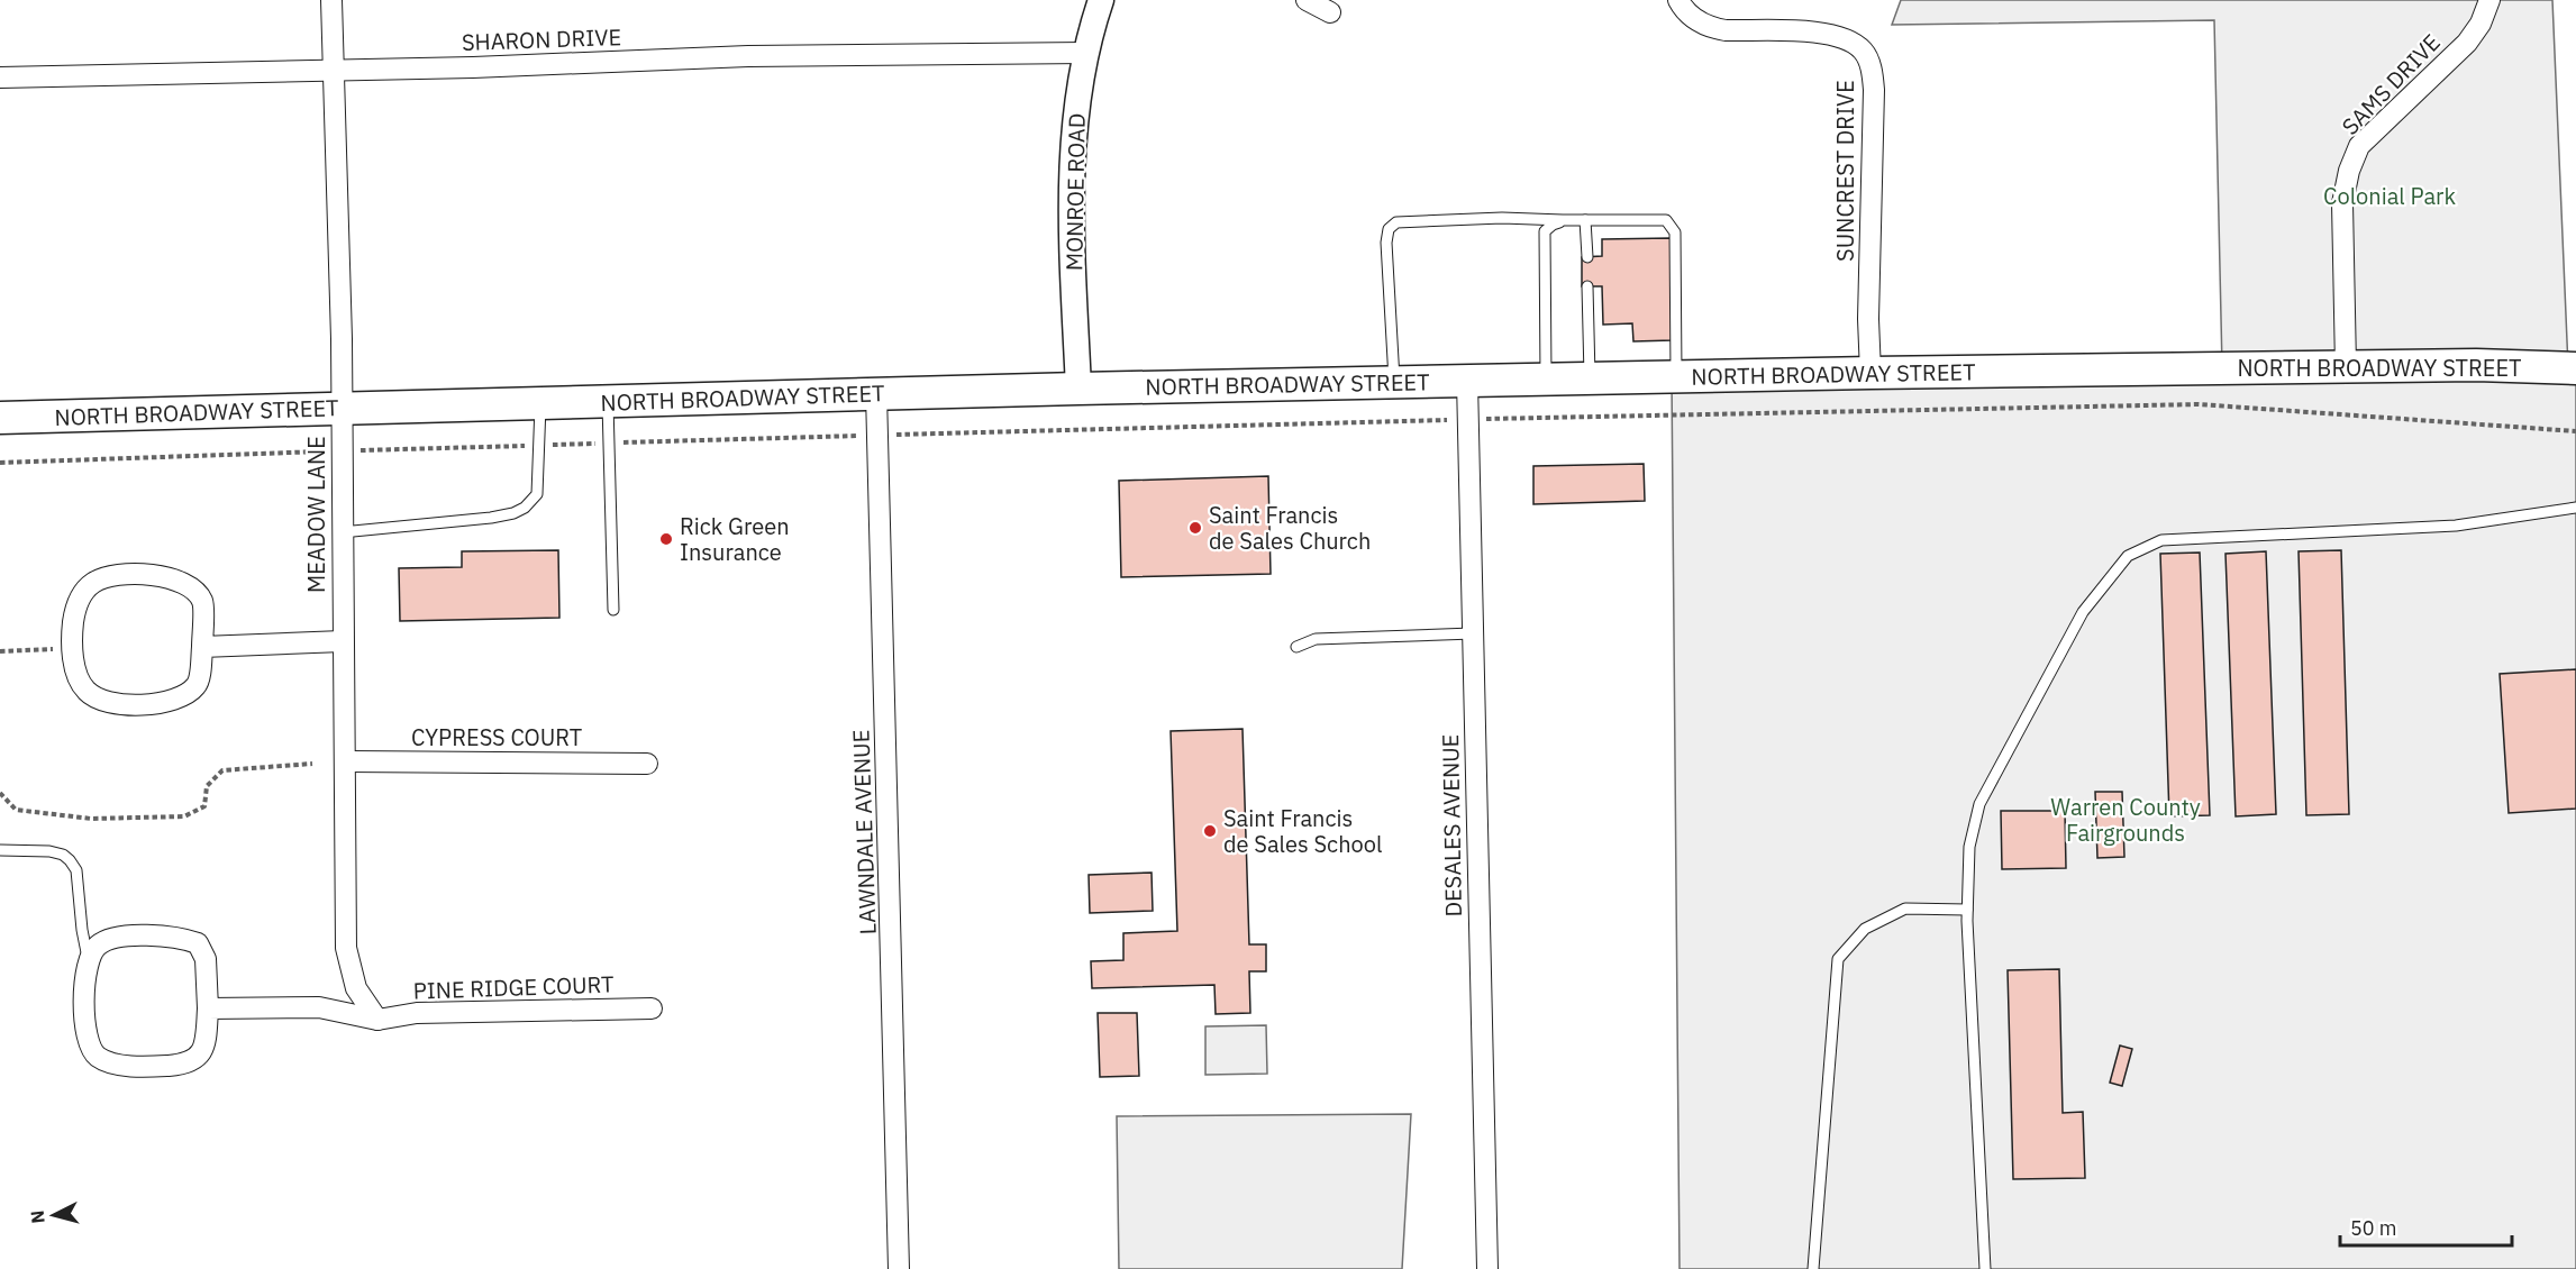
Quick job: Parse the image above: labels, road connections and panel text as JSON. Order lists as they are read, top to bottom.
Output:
{
  "streets": {
    "main road": ["NORTH BROADWAY STREET"],
    "street": [
      "SHARON DRIVE",
      "SAMS DRIVE",
      "SUNCREST DRIVE",
      "MONROE ROAD",
      "MEADOW LANE",
      "CYPRESS COURT",
      "DESALES AVENUE",
      "LAWNDALE AVENUE",
      "PINE RIDGE COURT"
    ]
  },
  "crossings": [
    ["SHARON DRIVE", "MONROE ROAD"],
    ["SHARON DRIVE", "MEADOW LANE"],
    ["SAMS DRIVE", "NORTH BROADWAY STREET"],
    ["SUNCREST DRIVE", "NORTH BROADWAY STREET"],
    ["MONROE ROAD", "NORTH BROADWAY STREET"],
    ["NORTH BROADWAY STREET", "MEADOW LANE"],
    ["NORTH BROADWAY STREET", "DESALES AVENUE"],
    ["NORTH BROADWAY STREET", "LAWNDALE AVENUE"],
    ["MEADOW LANE", "CYPRESS COURT"],
    ["MEADOW LANE", "PINE RIDGE COURT"]
  ],
  "parks": ["Colonial Park", "Warren County Fairgrounds"],
  "places": ["Saint Francis de Sales Church", "Rick Green Insurance", "Saint Francis de Sales School"],
  "scale_bar": "50 m",
  "north": "left"
}
